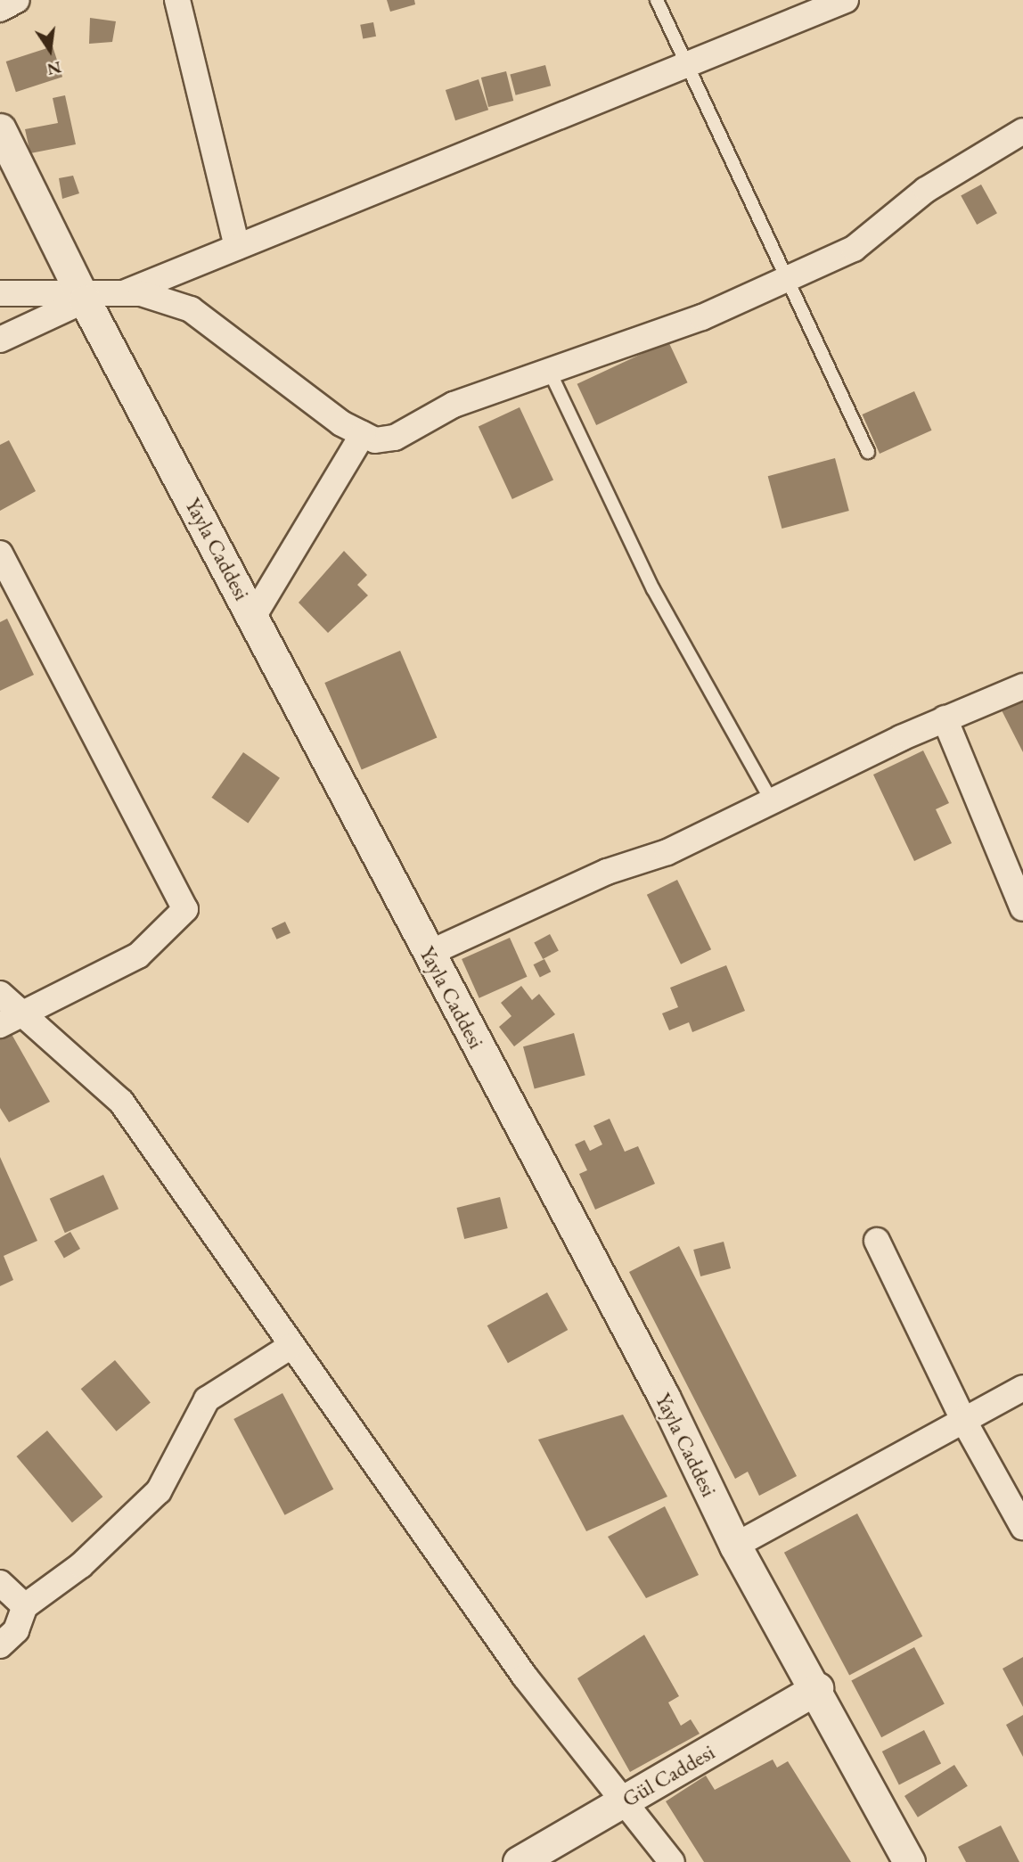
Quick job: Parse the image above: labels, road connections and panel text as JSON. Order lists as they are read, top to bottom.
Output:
{
  "streets": {
    "street": ["Yayla Caddesi", "Gül Caddesi"]
  },
  "crossings": [
    ["Yayla Caddesi", "Gül Caddesi"]
  ],
  "north": "bottom"
}
